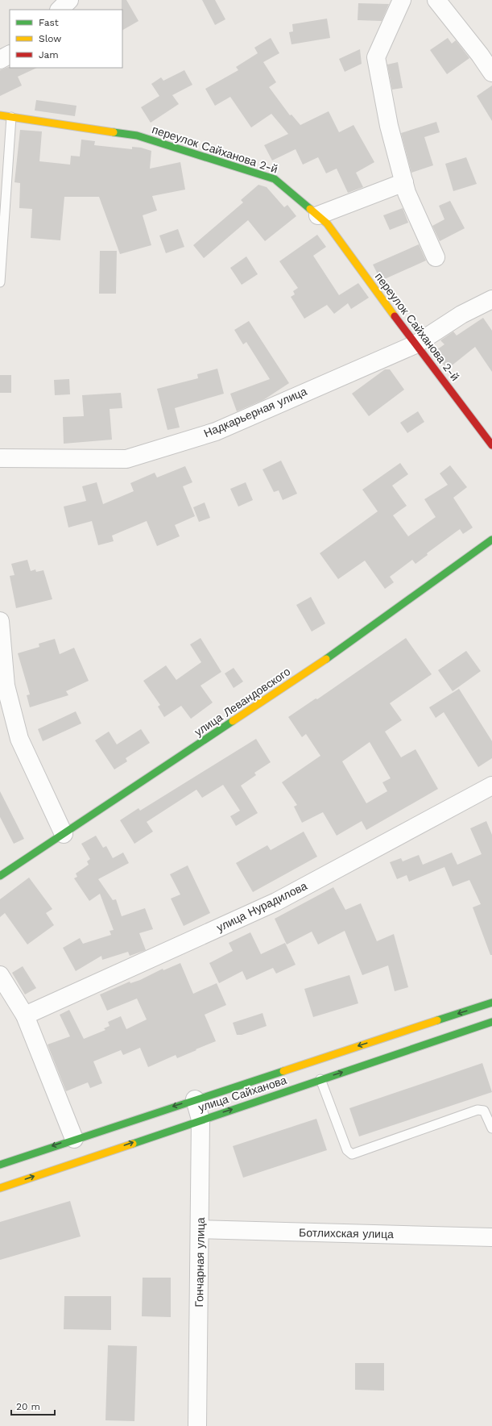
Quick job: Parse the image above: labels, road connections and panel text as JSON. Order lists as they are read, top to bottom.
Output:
{
  "streets": {
    "street": [
      "переулок Сайханова 2-й",
      "Надкарьерная улица",
      "улица Левандовского",
      "улица Нурадилова",
      "улица Сайханова",
      "Ботлихская улица",
      "Гончарная улица"
    ]
  },
  "crossings": [
    ["переулок Сайханова 2-й", "Надкарьерная улица"],
    ["улица Сайханова", "Гончарная улица"],
    ["Ботлихская улица", "Гончарная улица"]
  ],
  "legend": ["Fast", "Slow", "Jam"],
  "scale_bar": "20 m"
}
